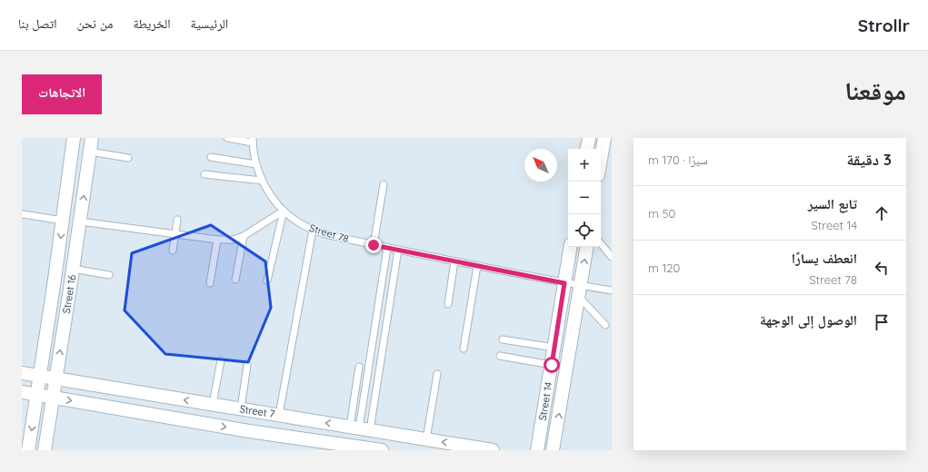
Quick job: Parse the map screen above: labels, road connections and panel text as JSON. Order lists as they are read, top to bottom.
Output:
{
  "streets": {
    "street": ["Street 16", "Street 14", "Street 7"],
    "lane": ["Street 78"]
  },
  "crossings": [
    ["Street 78", "Street 14"],
    ["Street 16", "Street 7"]
  ],
  "north": "top left",
  "page": {
    "header": "Strollr",
    "nav": [
      "الرئيسية",
      "الخريطة",
      "من نحن",
      "اتصل بنا"
    ],
    "title": "موقعنا",
    "buttons": "الاتجاهات",
    "heading": ["3 دقيقة", "سيرًا · 170 m"],
    "map_buttons": ["+", "−"],
    "list": [
      ["تابع السير", "Street 14", "50 m"],
      ["انعطف يسارًا", "Street 78", "120 m"],
      "الوصول إلى الوجهة"
    ]
  }
}
